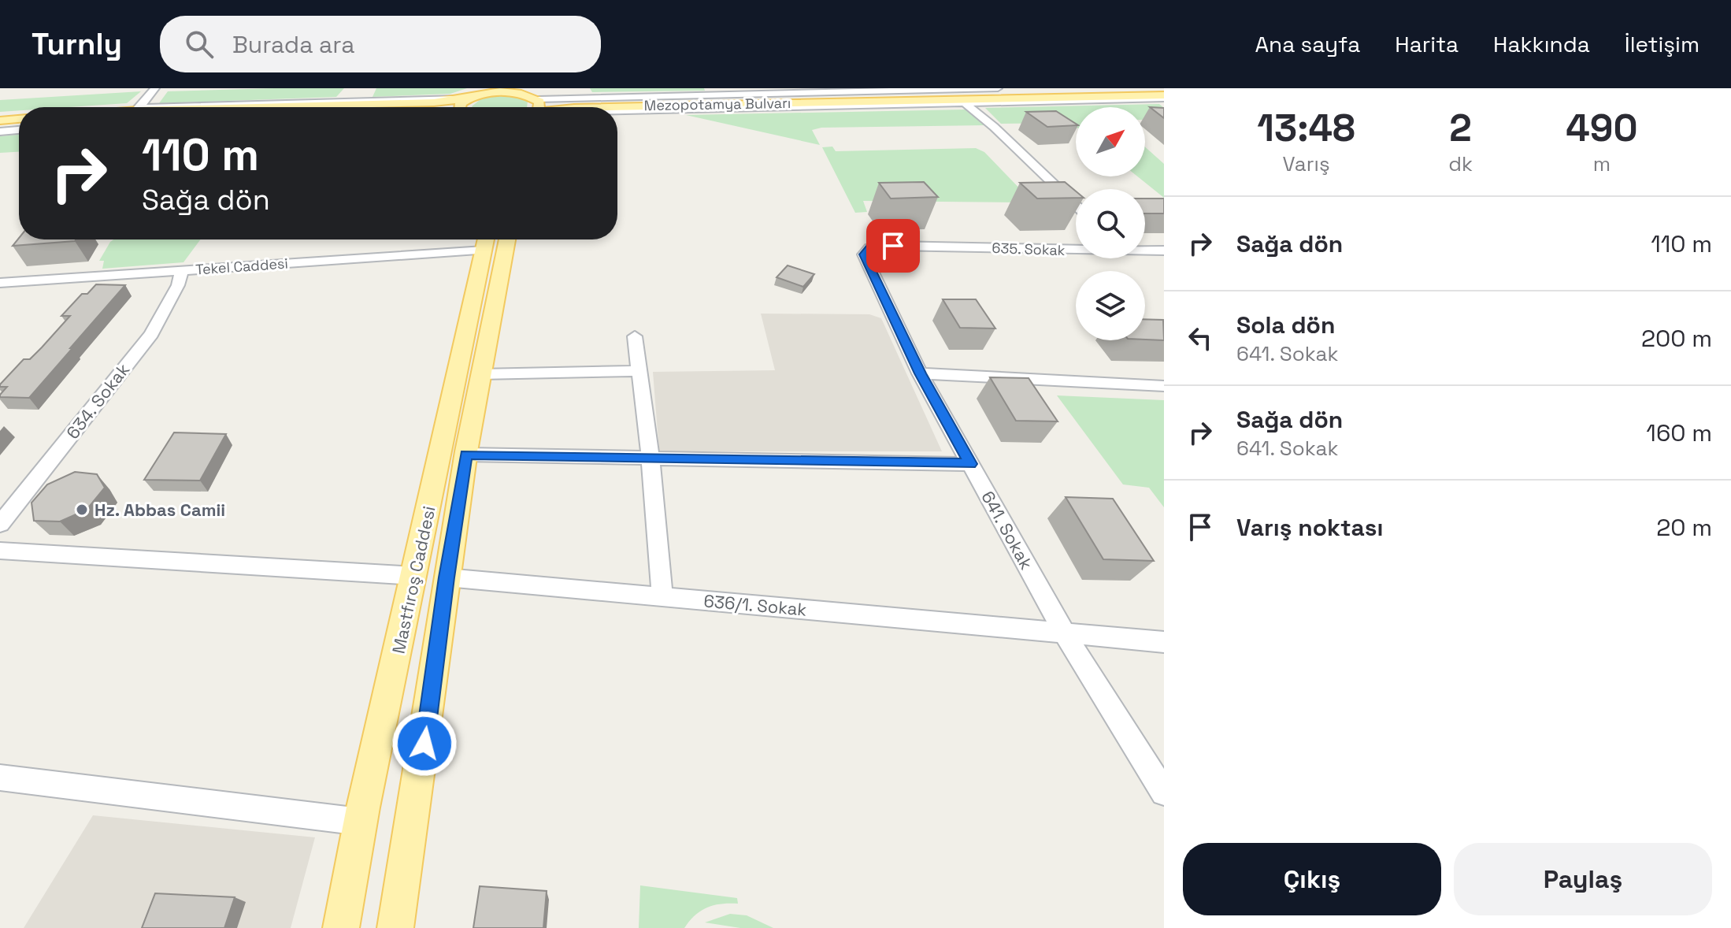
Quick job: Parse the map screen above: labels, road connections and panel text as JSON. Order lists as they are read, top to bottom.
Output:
{
  "streets": {
    "main road": ["Mezopotamya Bulvarı", "Mastfıroş Caddesi"],
    "street": [
      "635. Sokak",
      "Tekel Caddesi",
      "634. Sokak",
      "641. Sokak",
      "636/1. Sokak"
    ]
  },
  "crossings": [
    ["635. Sokak", "641. Sokak"],
    ["Tekel Caddesi", "634. Sokak"],
    ["Tekel Caddesi", "Mastfıroş Caddesi"],
    ["641. Sokak", "636/1. Sokak"],
    ["Mastfıroş Caddesi", "636/1. Sokak"]
  ],
  "places": ["Hz. Abbas Camii"],
  "north": "top right",
  "page": {
    "header": "Turnly",
    "search": "Burada ara",
    "nav": [
      "Ana sayfa",
      "Harita",
      "Hakkında",
      "İletişim"
    ],
    "eta": [
      "13:48",
      "Varış",
      "2",
      "dk",
      "490",
      "m"
    ],
    "turn": ["110 m", "Sağa dön"],
    "list": [
      {
        "name": "Sağa dön",
        "value": "110 m"
      },
      {
        "name": "Sola dön",
        "note": "641. Sokak",
        "value": "200 m"
      },
      {
        "name": "Sağa dön",
        "note": "641. Sokak",
        "value": "160 m"
      },
      {
        "name": "Varış noktası",
        "value": "20 m"
      }
    ],
    "buttons": ["Çıkış", "Paylaş"]
  }
}
